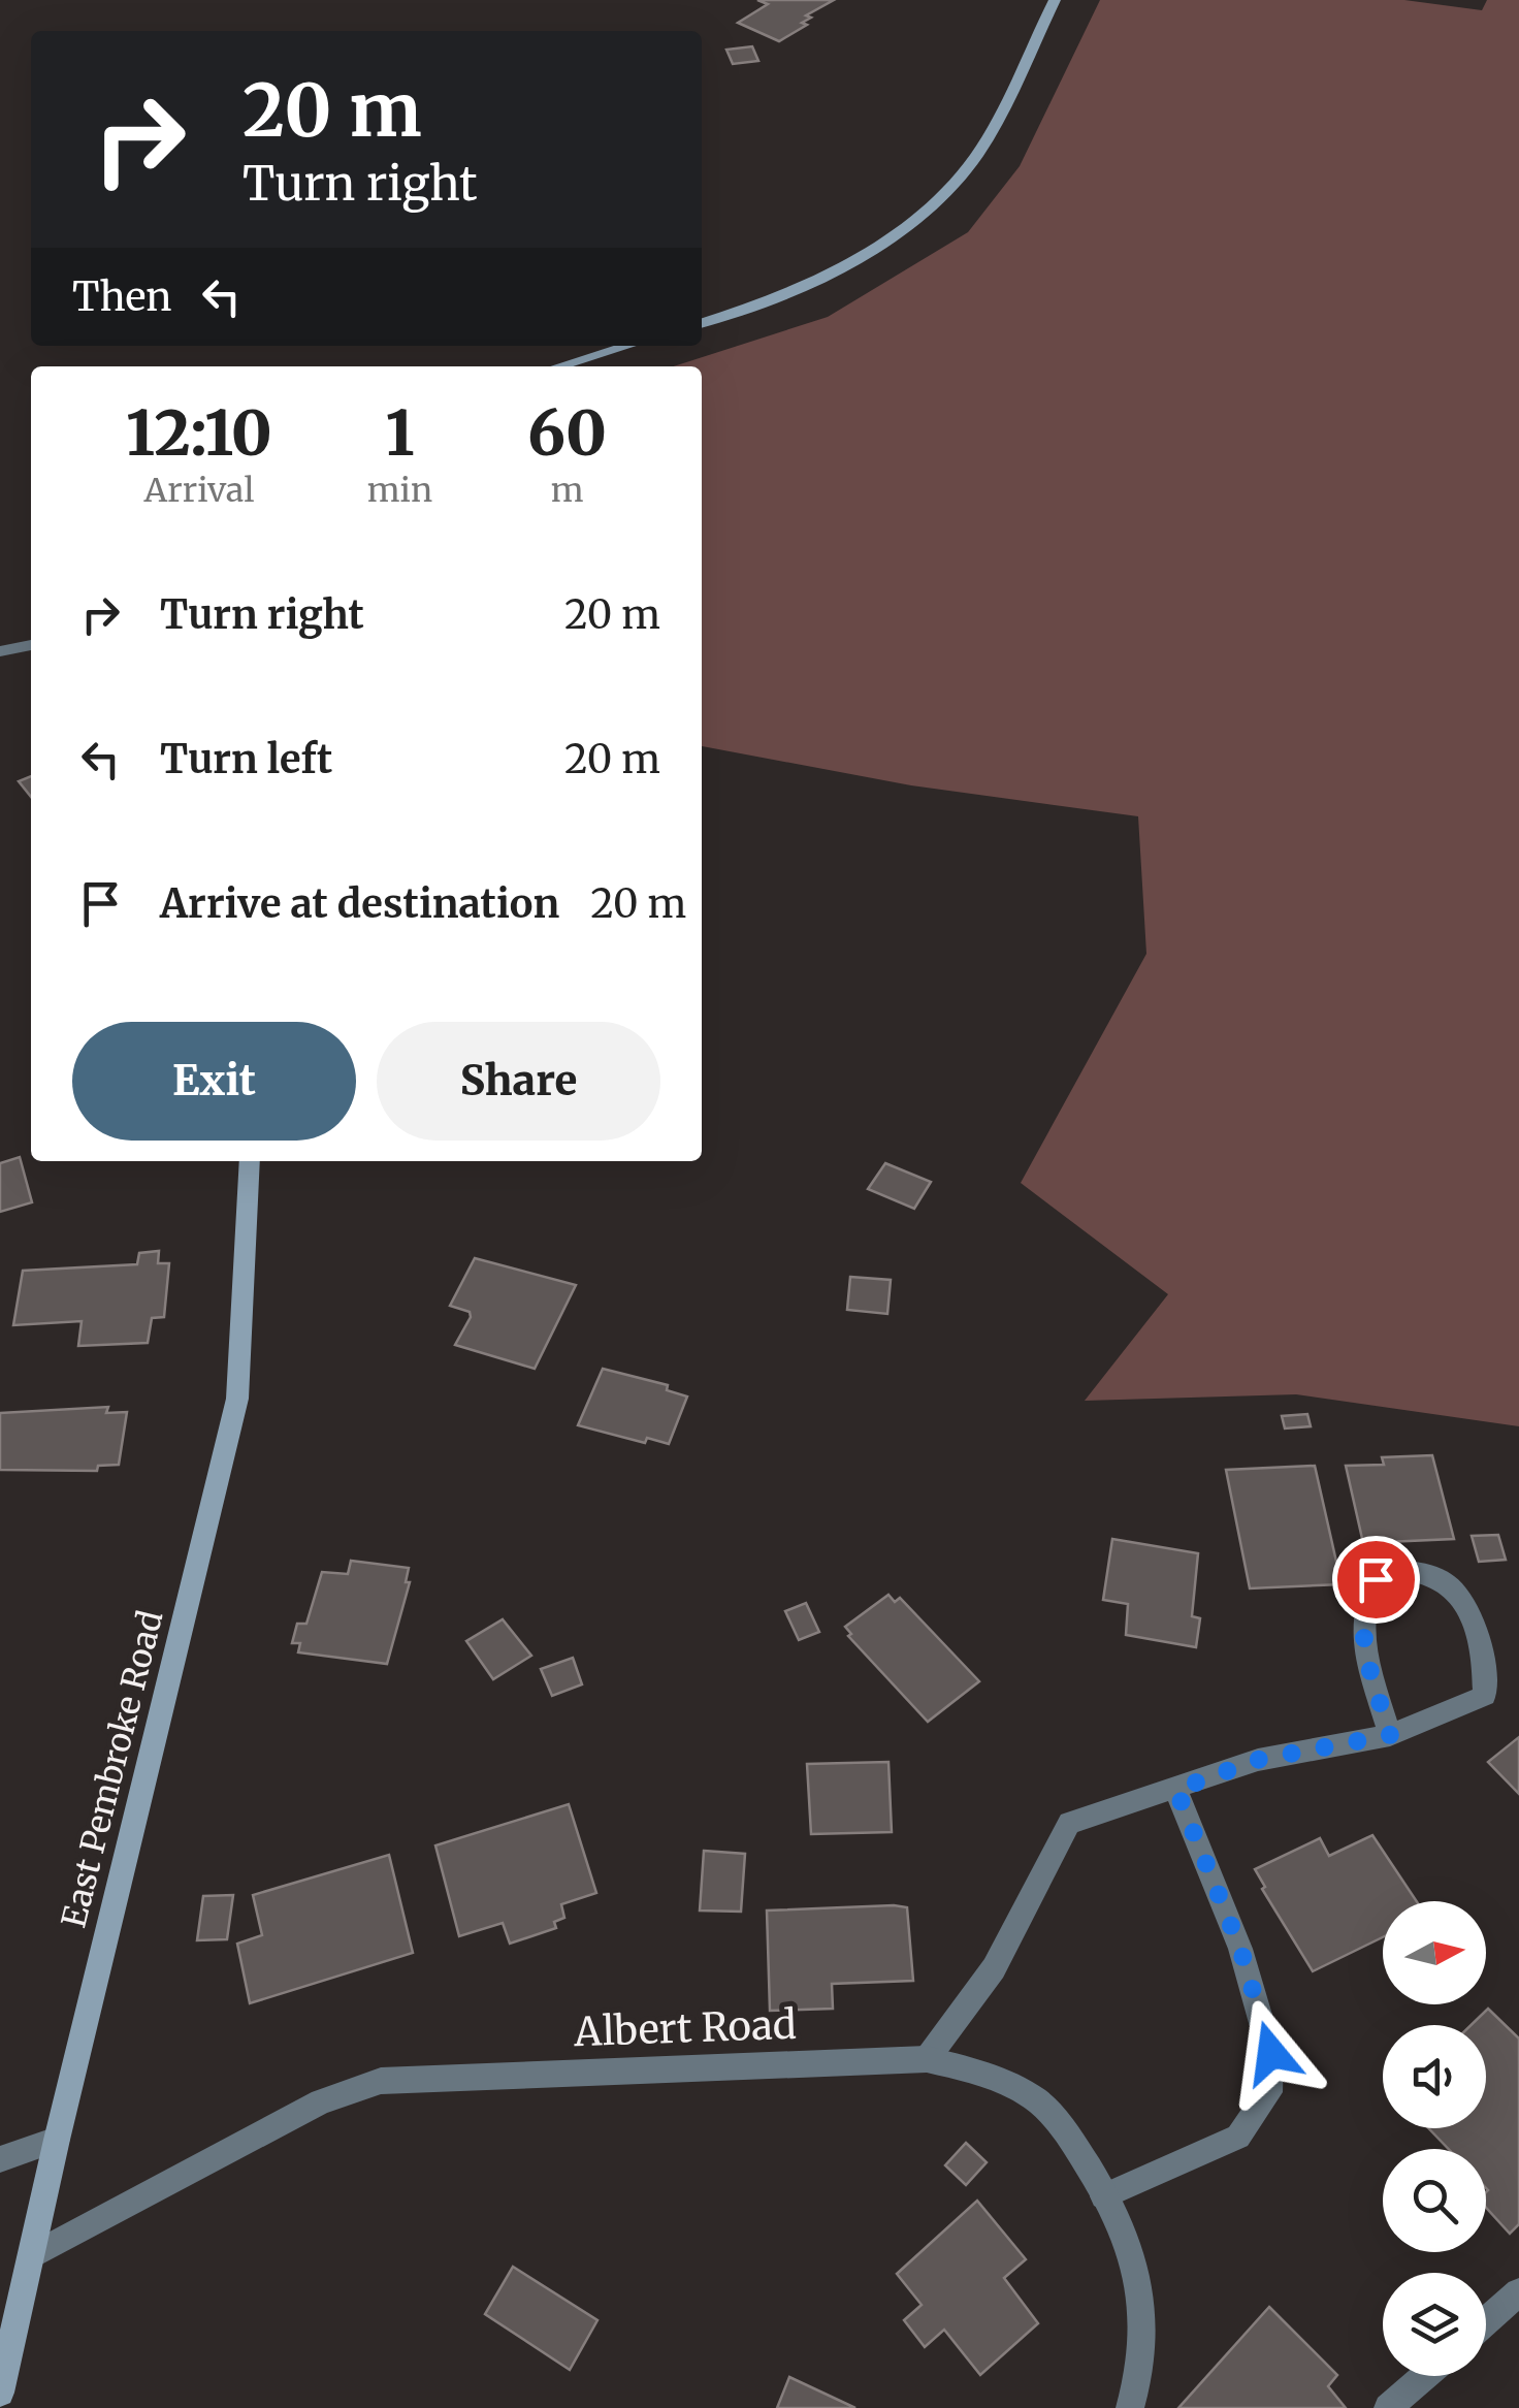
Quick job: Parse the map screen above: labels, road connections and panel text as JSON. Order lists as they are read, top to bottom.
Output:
{
  "streets": {
    "street": ["East Pembroke Road", "Albert Road"]
  },
  "crossings": [
    ["East Pembroke Road", "Albert Road"]
  ],
  "north": "right",
  "page": {
    "turn": ["20 m", "Turn right"],
    "then": "Then",
    "eta": [
      "12:10",
      "Arrival",
      "1",
      "min",
      "60",
      "m"
    ],
    "list": [
      {
        "name": "Turn right",
        "value": "20 m"
      },
      {
        "name": "Turn left",
        "value": "20 m"
      },
      {
        "name": "Arrive at destination",
        "value": "20 m"
      }
    ],
    "buttons": ["Exit", "Share"]
  }
}
